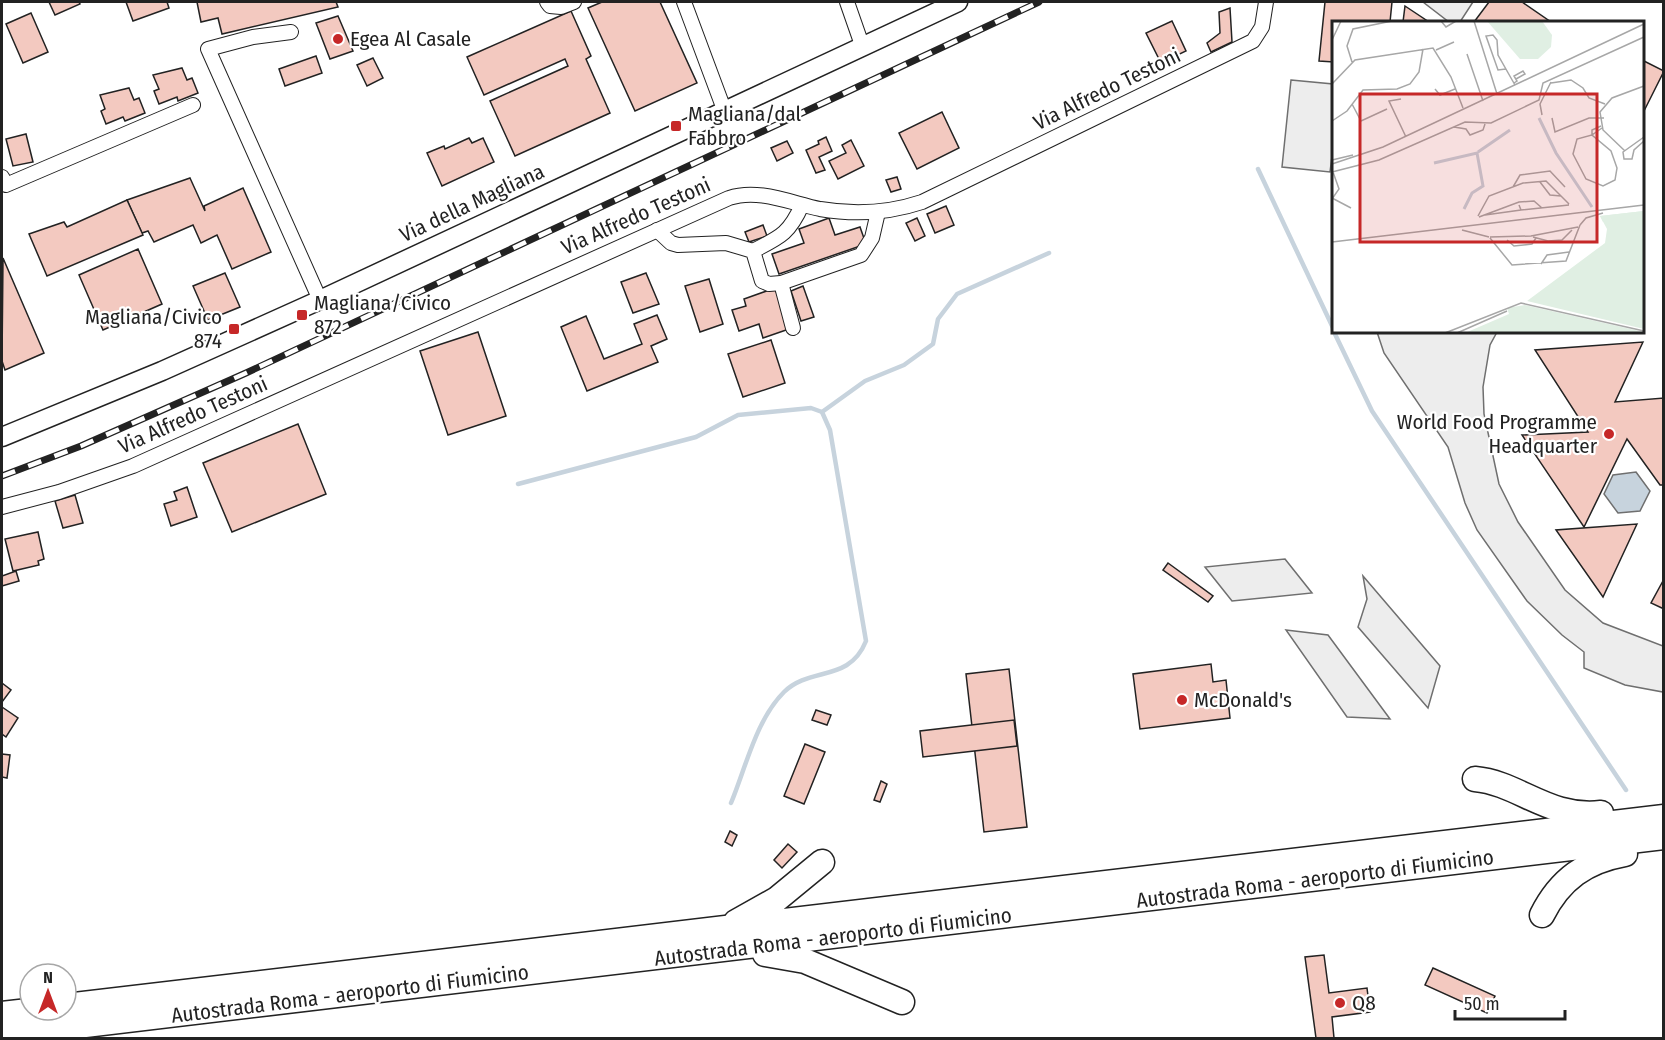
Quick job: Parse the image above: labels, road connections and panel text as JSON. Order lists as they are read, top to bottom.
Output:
{
  "streets": {
    "highway": ["Autostrada Roma - aeroporto di Fiumicino"],
    "main road": ["Via della Magliana"],
    "street": ["Via Alfredo Testoni"]
  },
  "places": {
    "other": [
      "Egea Al Casale",
      "World Food Programme Headquarter",
      "McDonald's",
      "Q8"
    ],
    "transit": ["Magliana/dal Fabbro", "Magliana/Civico 872", "Magliana/Civico 874"]
  },
  "scale_bar": "50 m",
  "north": "top"
}
